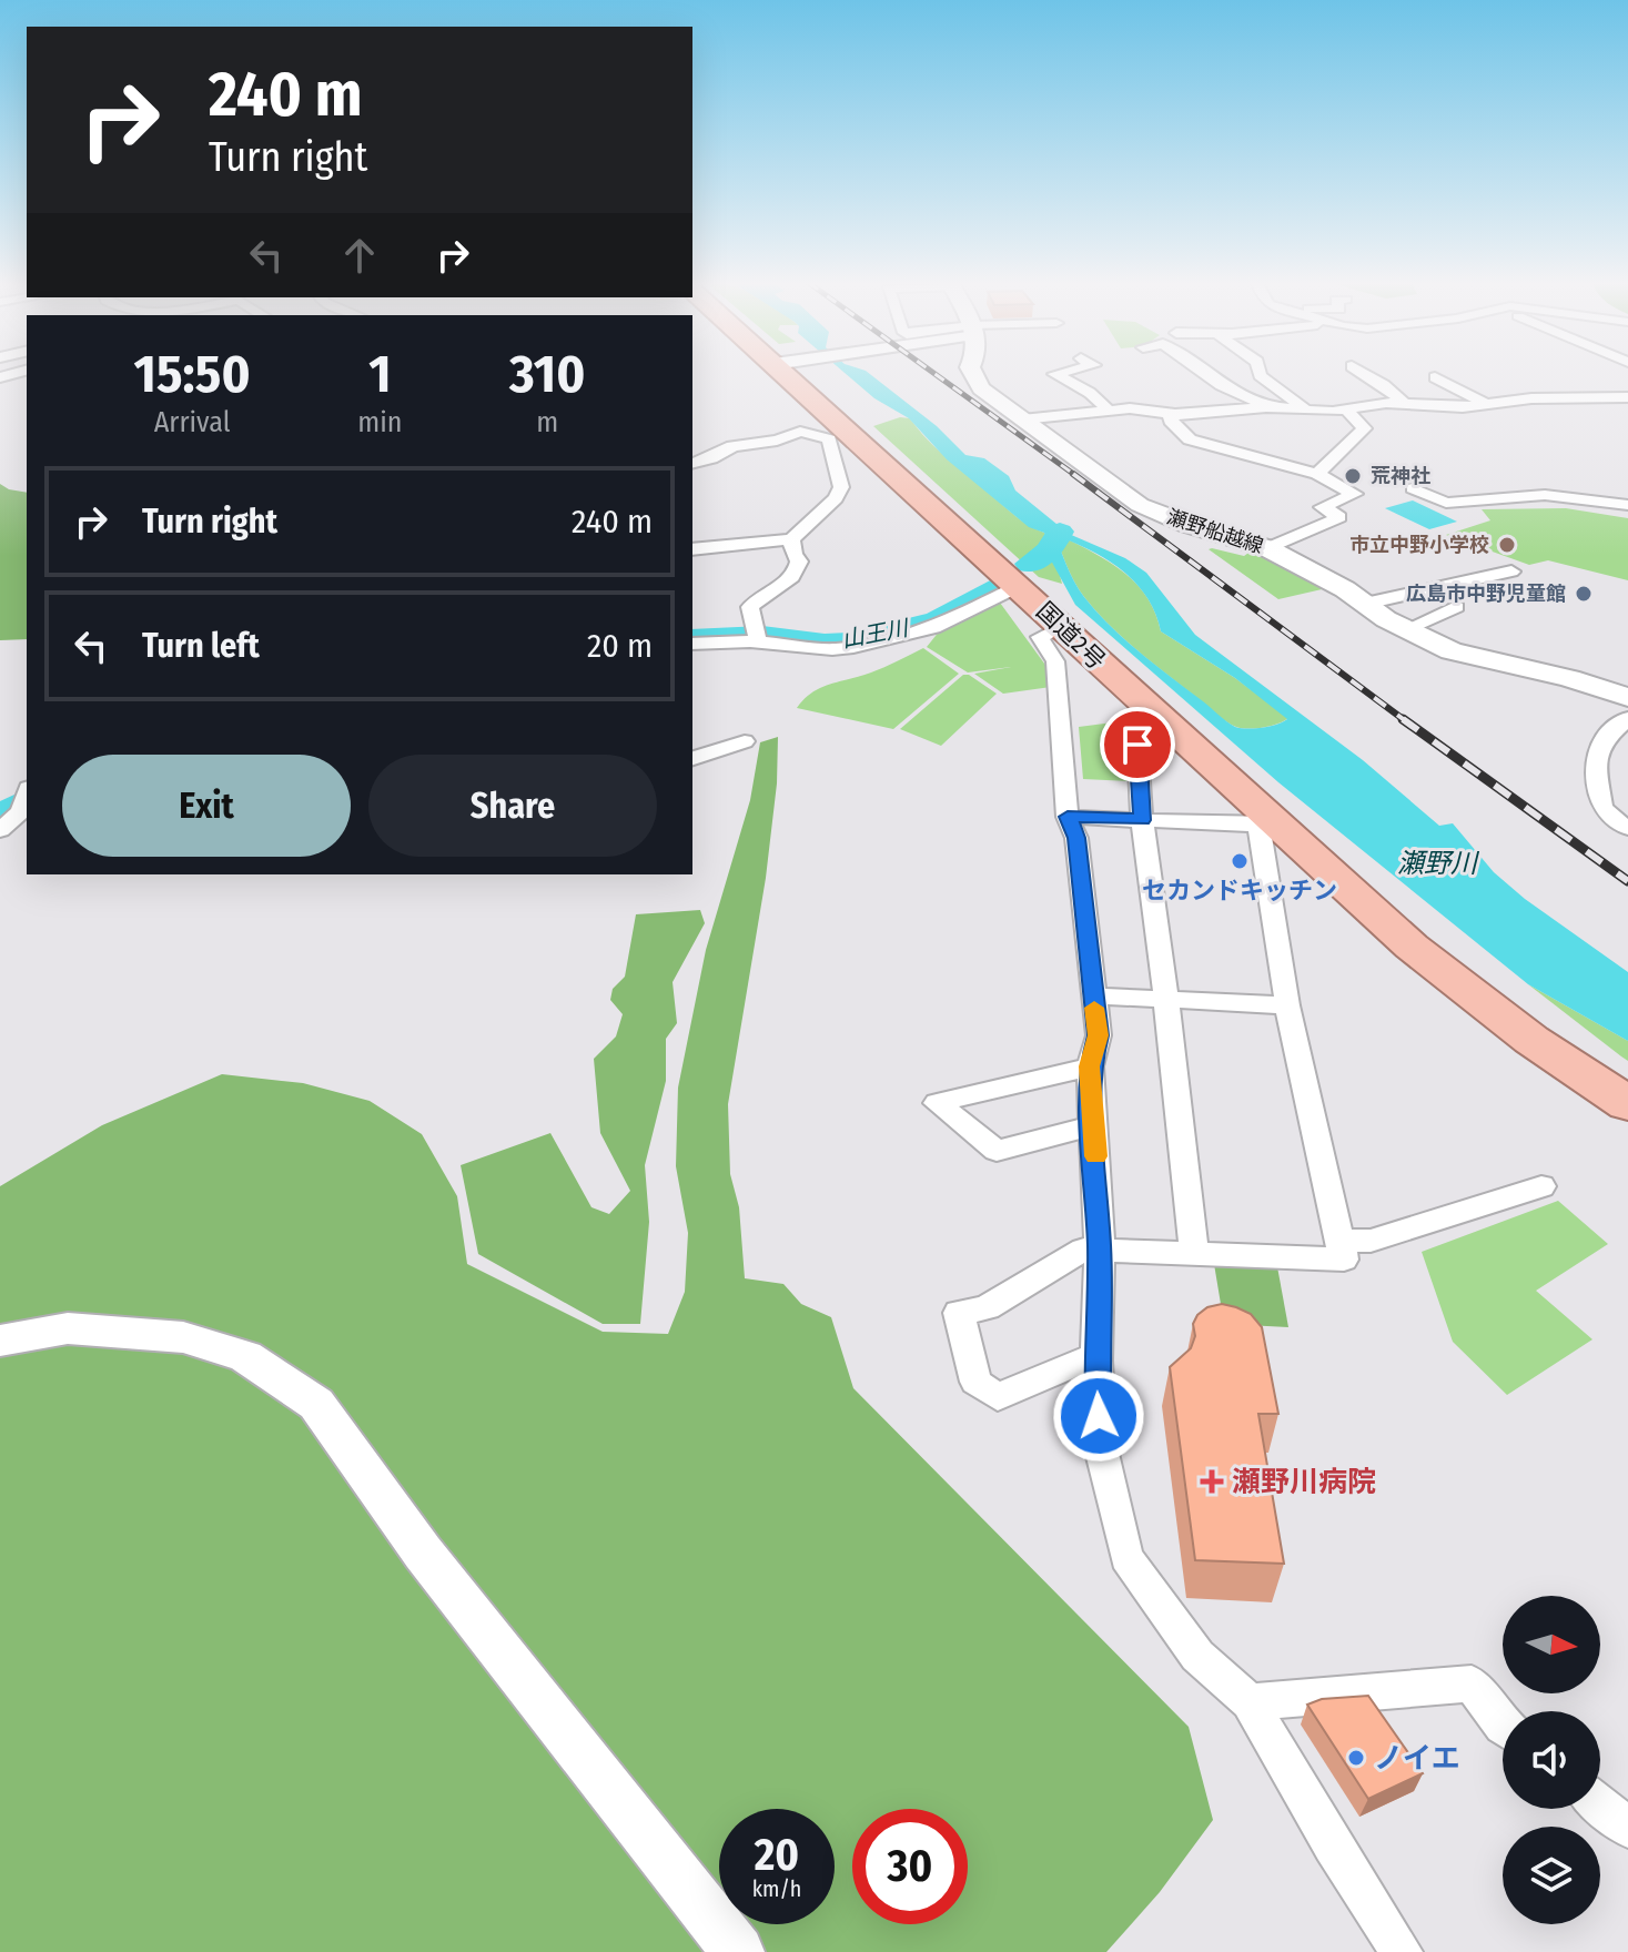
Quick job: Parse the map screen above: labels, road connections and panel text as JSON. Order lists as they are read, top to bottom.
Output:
{
  "streets": {
    "highway": ["国道2号"],
    "main road": ["瀬野船越線"]
  },
  "water": ["山王川", "瀬野川"],
  "places": {
    "other": [
      "荒神社",
      "市立中野小学校",
      "広島市中野児童館",
      "セカンドキッチン",
      "ノイエ"
    ],
    "health": ["瀬野川病院"]
  },
  "north": "right",
  "page": {
    "turn": ["240 m", "Turn right"],
    "eta": [
      "15:50",
      "Arrival",
      "1",
      "min",
      "310",
      "m"
    ],
    "list": [
      {
        "name": "Turn right",
        "value": "240 m"
      },
      {
        "name": "Turn left",
        "value": "20 m"
      }
    ],
    "buttons": ["Exit", "Share"],
    "speed": "20 km/h",
    "limit": "30"
  }
}
